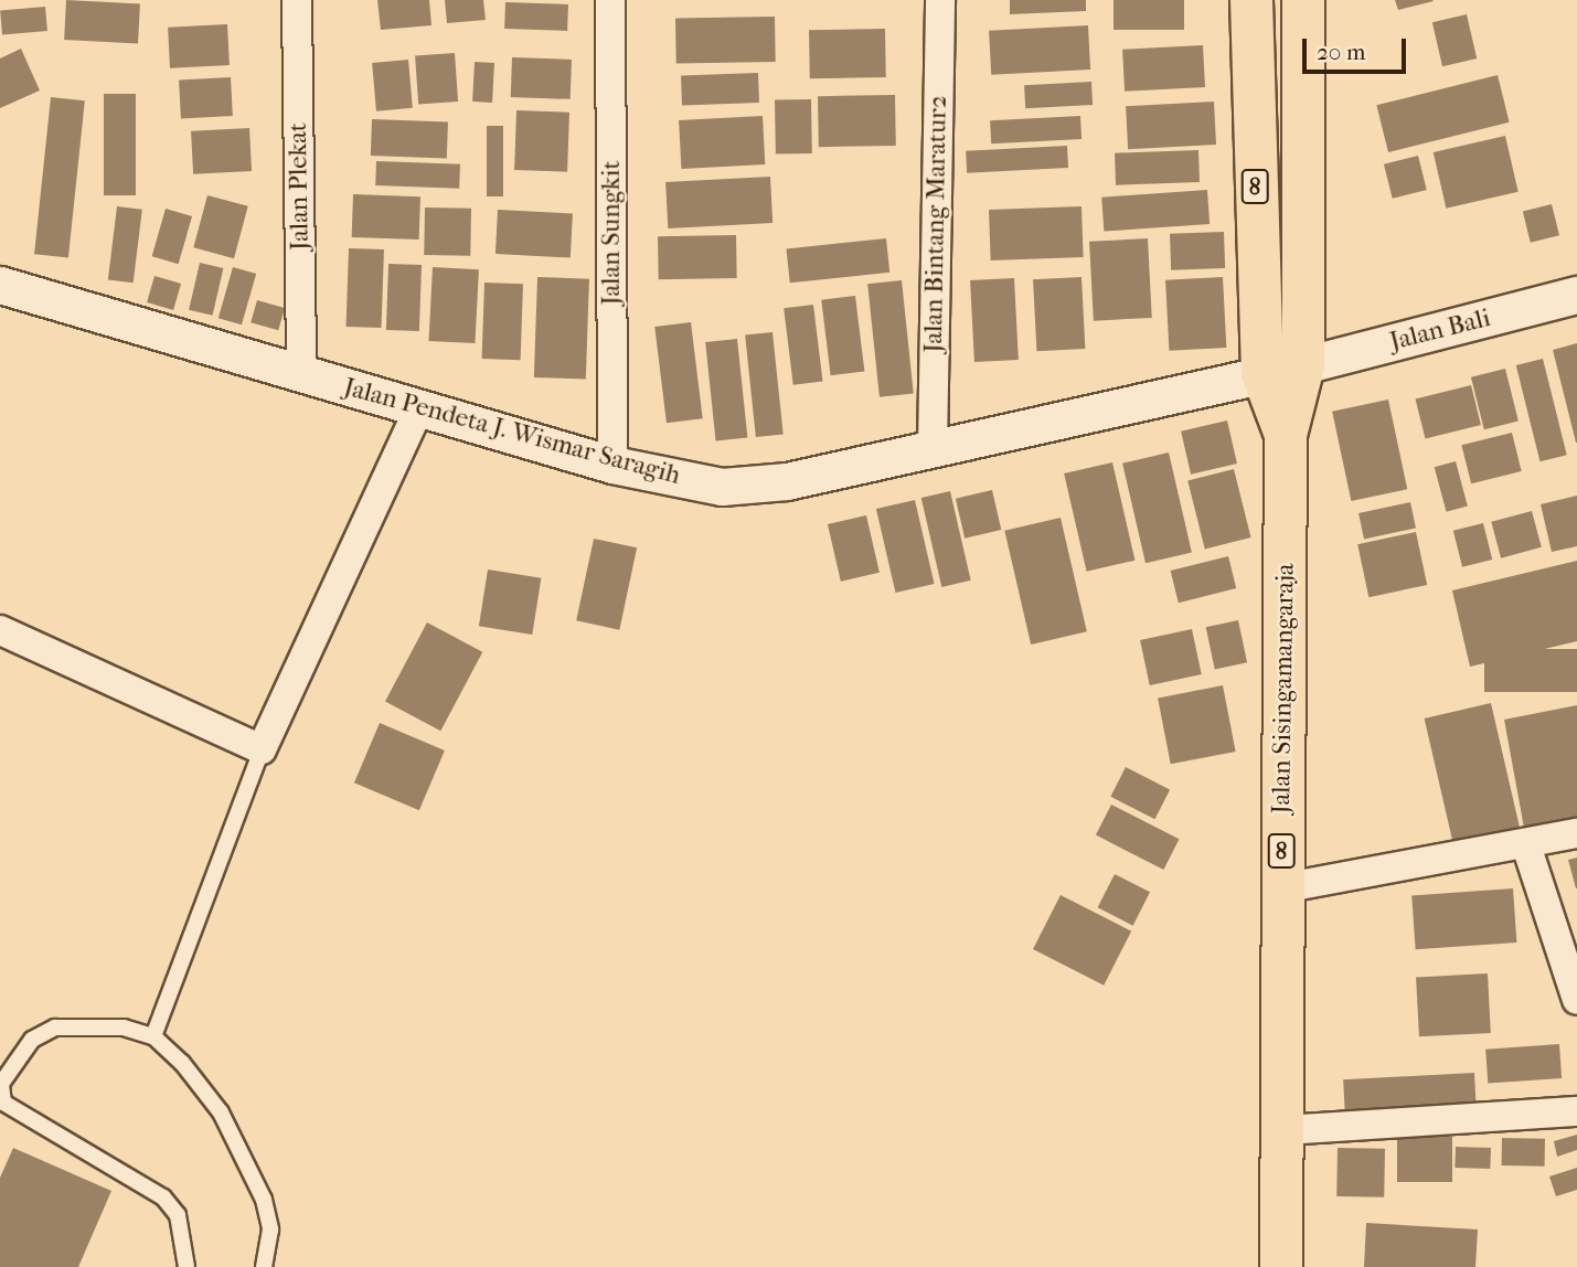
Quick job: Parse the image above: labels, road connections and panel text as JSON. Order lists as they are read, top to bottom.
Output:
{
  "streets": {
    "highway": ["8", "Jalan Sisingamangaraja"],
    "street": [
      "Jalan Plekat",
      "Jalan Bintang Maratur2",
      "Jalan Sungkit",
      "Jalan Bali",
      "Jalan Pendeta J. Wismar Saragih"
    ]
  },
  "crossings": [
    ["Jalan Plekat", "Jalan Pendeta J. Wismar Saragih"],
    ["8", "Jalan Bali"],
    ["8", "Jalan Pendeta J. Wismar Saragih"],
    ["8", "Jalan Sisingamangaraja"],
    ["Jalan Bintang Maratur2", "Jalan Pendeta J. Wismar Saragih"],
    ["Jalan Sungkit", "Jalan Pendeta J. Wismar Saragih"],
    ["Jalan Bali", "Jalan Pendeta J. Wismar Saragih"],
    ["Jalan Bali", "Jalan Sisingamangaraja"],
    ["Jalan Pendeta J. Wismar Saragih", "Jalan Sisingamangaraja"]
  ],
  "scale_bar": "20 m"
}
